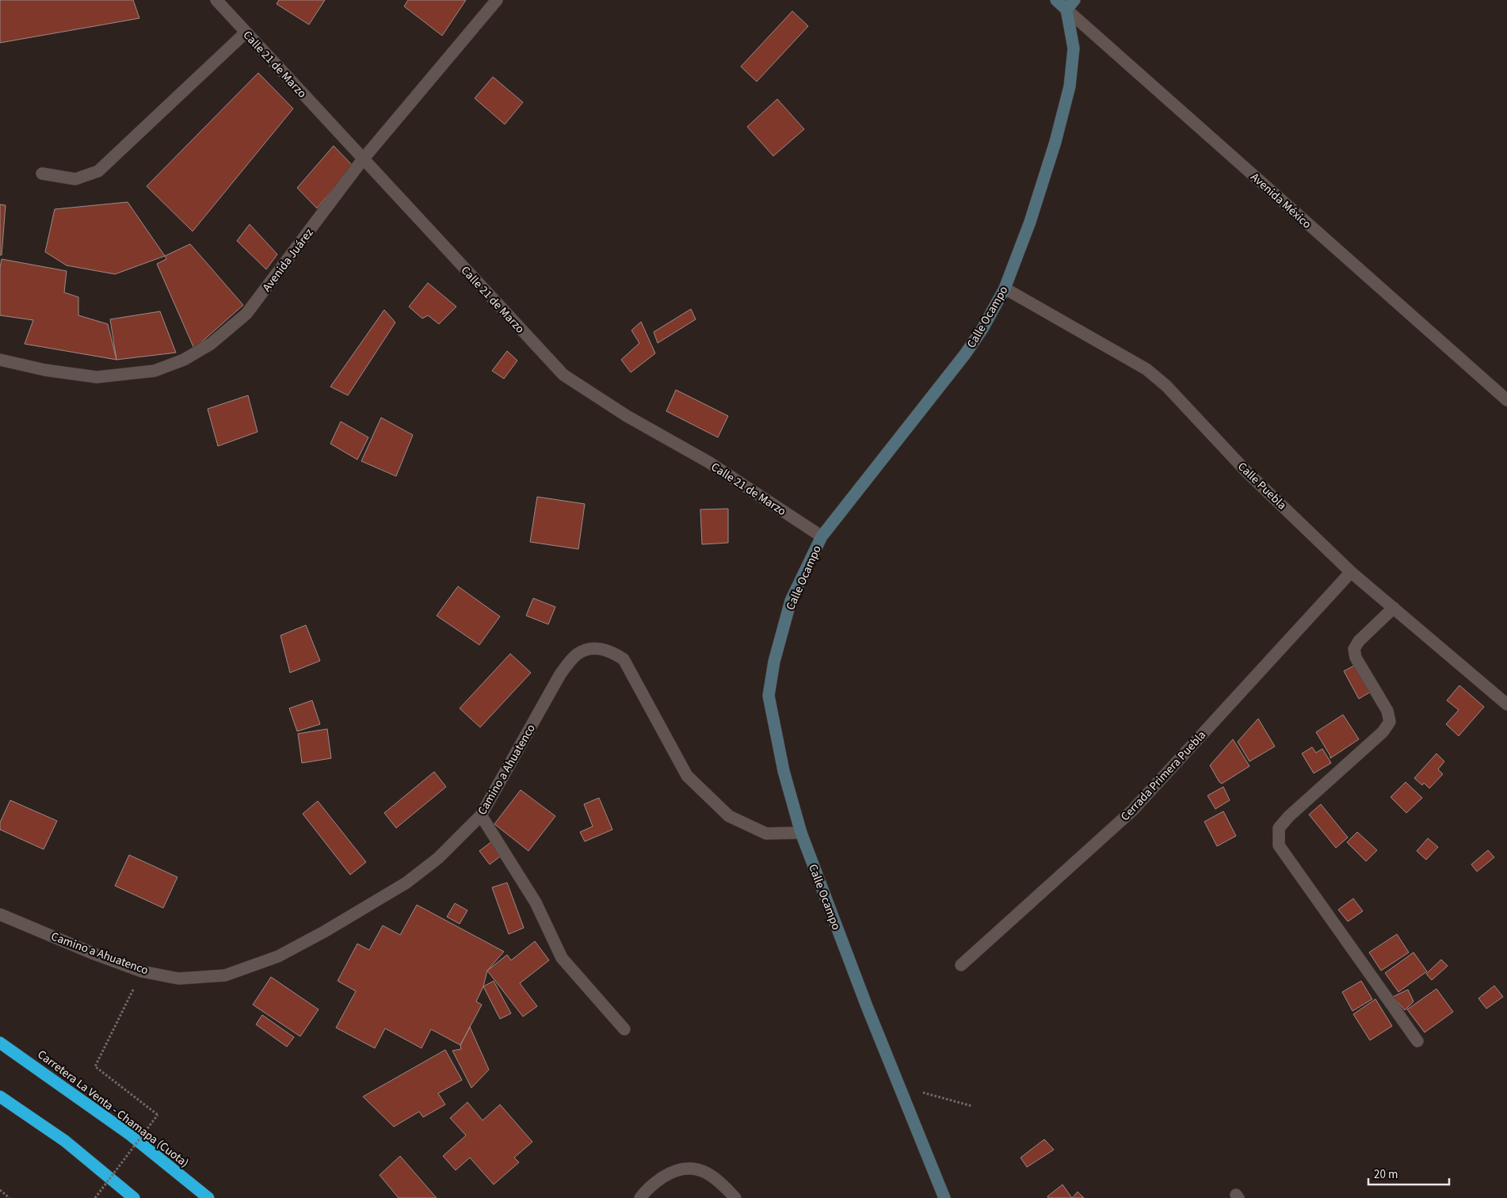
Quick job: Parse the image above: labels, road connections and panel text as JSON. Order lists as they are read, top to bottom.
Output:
{
  "streets": {
    "highway": ["Carretera La Venta - Chamapa (Cuota)"],
    "main road": ["Avenida México", "Calle Ocampo"],
    "street": [
      "Calle 21 de Marzo",
      "Avenida Juárez",
      "Calle Puebla",
      "Camino a Ahuatenco",
      "Cerrada Primera Puebla"
    ]
  },
  "crossings": [
    ["Calle 21 de Marzo", "Avenida Juárez"],
    ["Calle 21 de Marzo", "Calle Ocampo"],
    ["Avenida México", "Calle Ocampo"],
    ["Calle Ocampo", "Calle Puebla"],
    ["Calle Ocampo", "Camino a Ahuatenco"],
    ["Calle Puebla", "Cerrada Primera Puebla"]
  ],
  "scale_bar": "20 m"
}
